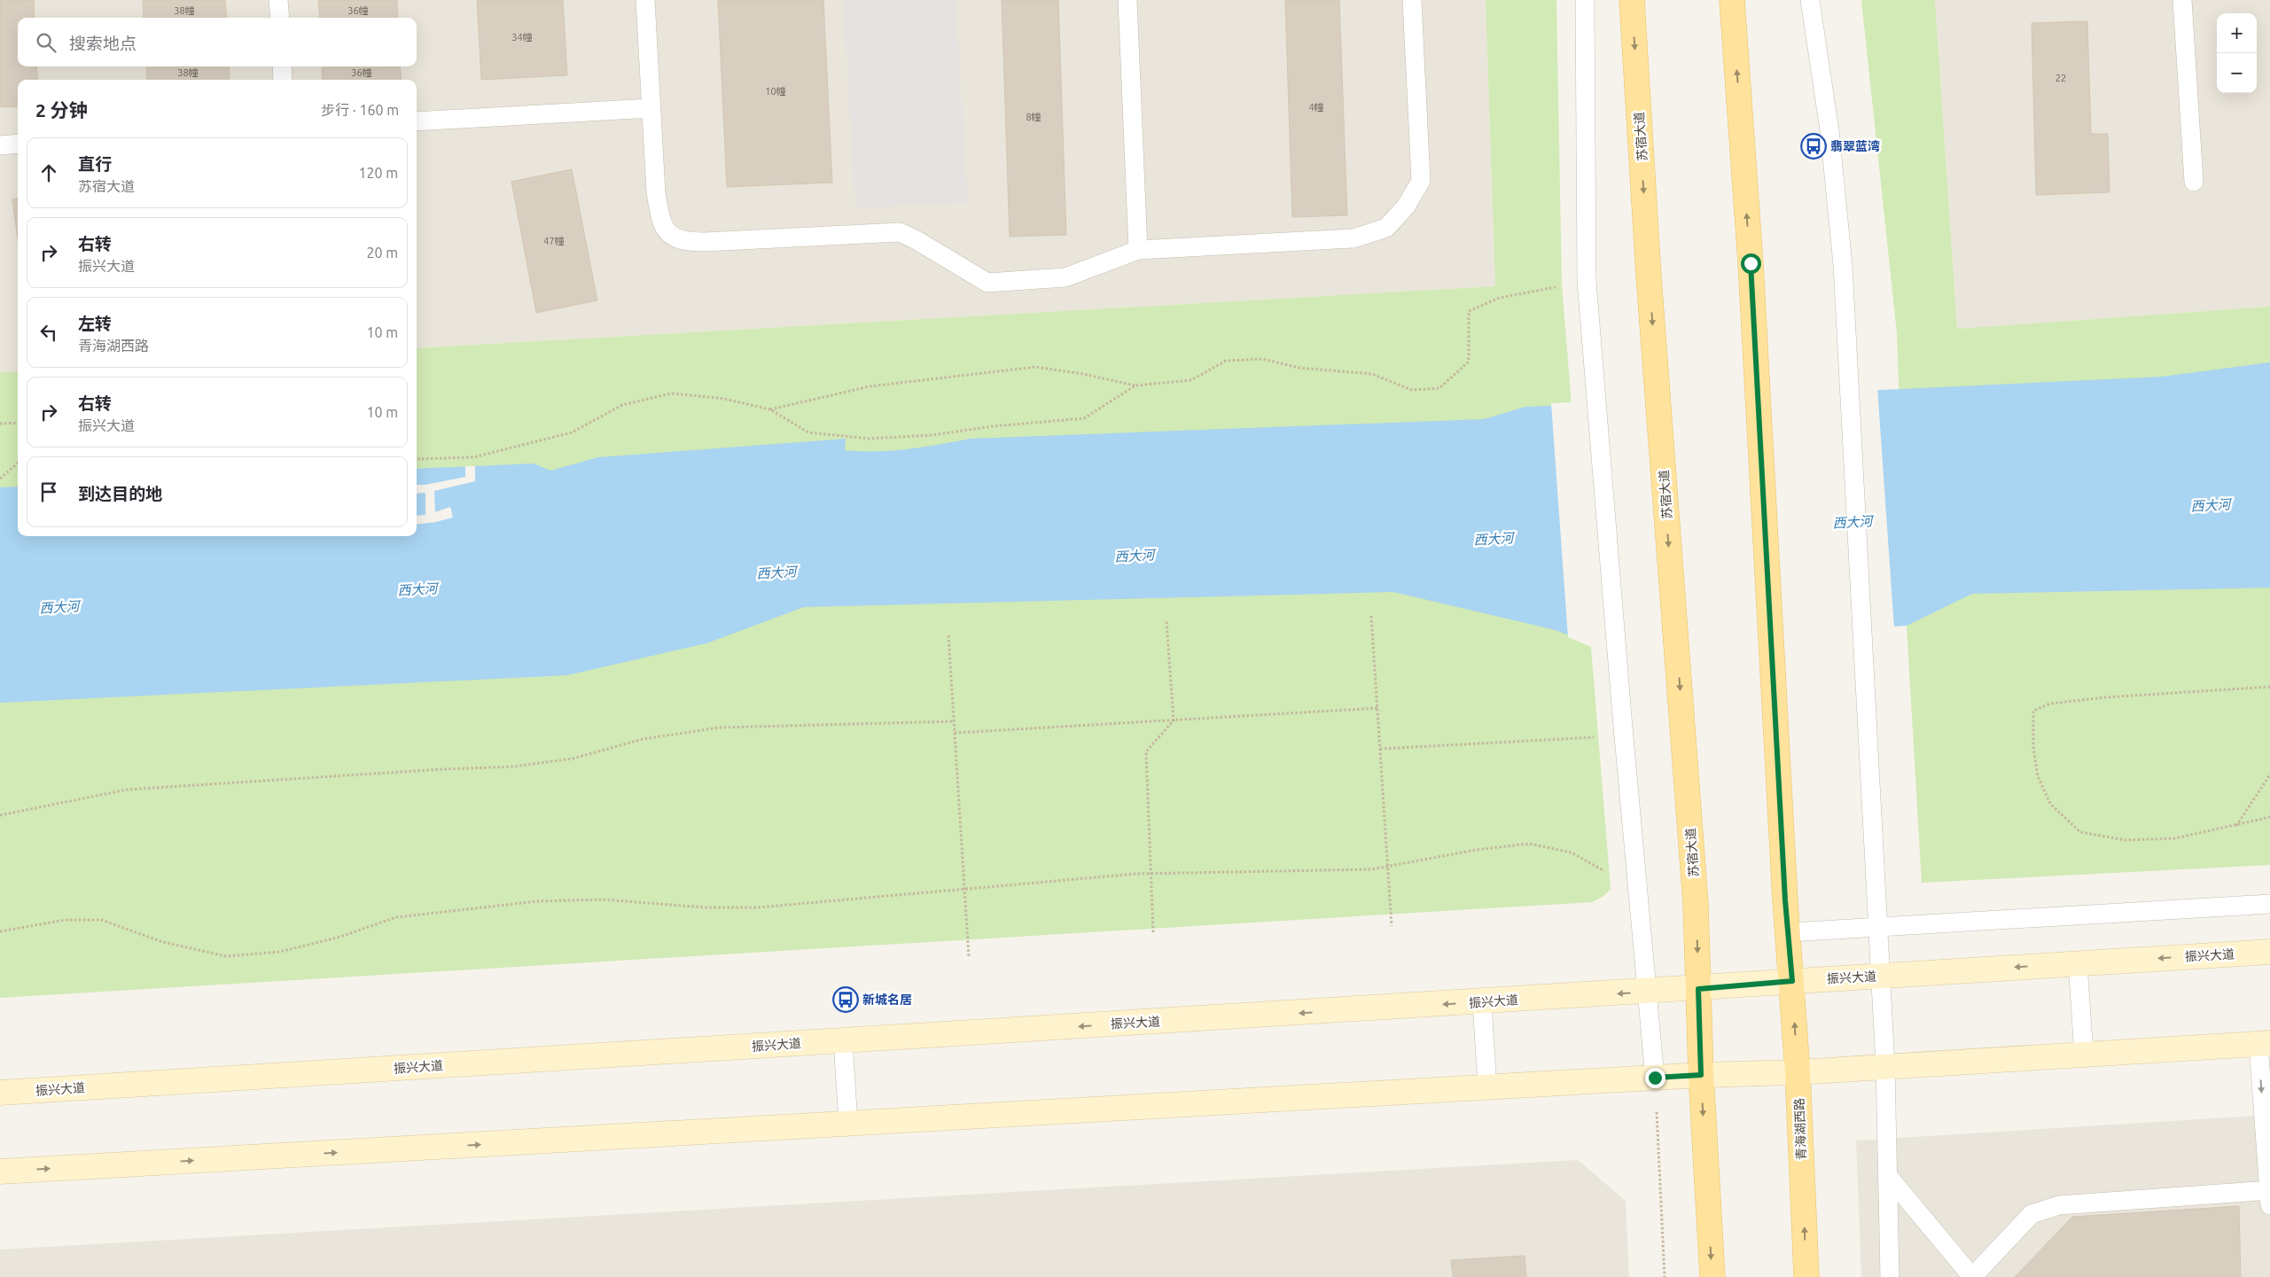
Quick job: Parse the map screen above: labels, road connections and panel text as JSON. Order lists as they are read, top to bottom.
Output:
{
  "streets": {
    "main road": ["苏宿大道", "振兴大道", "青海湖西路"]
  },
  "crossings": [
    ["苏宿大道", "振兴大道"],
    ["振兴大道", "青海湖西路"]
  ],
  "water": ["西大河"],
  "places": {
    "bus stop": ["翡翠蓝湾", "新城名居"]
  },
  "house_numbers": [
    "38幢",
    "36幢",
    "34幢",
    "38幢",
    "36幢",
    "22",
    "10幢",
    "4幢",
    "8幢",
    "47幢"
  ],
  "page": {
    "map_buttons": ["+", "−"],
    "search": "搜索地点",
    "heading": ["2 分钟", "步行 · 160 m"],
    "list": [
      ["直行", "苏宿大道", "120 m"],
      ["右转", "振兴大道", "20 m"],
      ["左转", "青海湖西路", "10 m"],
      ["右转", "振兴大道", "10 m"],
      "到达目的地"
    ]
  }
}
